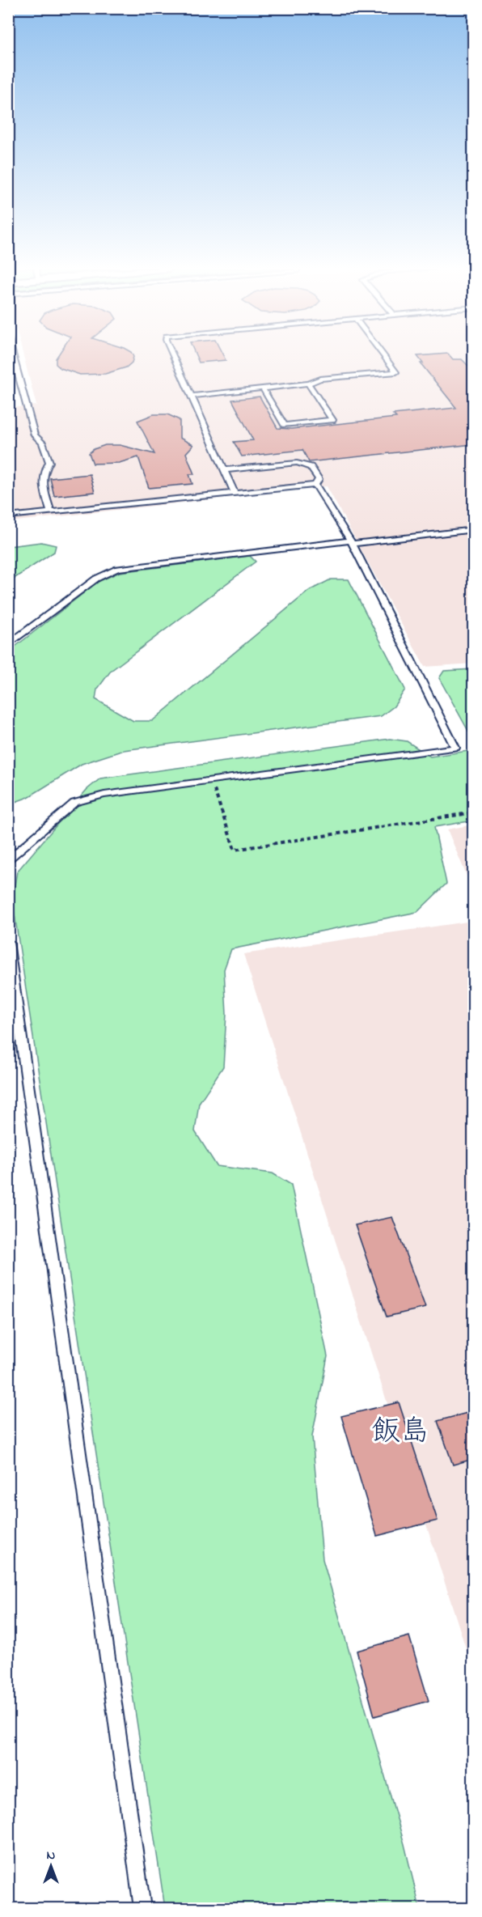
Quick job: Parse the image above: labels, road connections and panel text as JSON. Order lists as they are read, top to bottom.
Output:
{
  "districts": ["飯島"],
  "north": "top"
}
